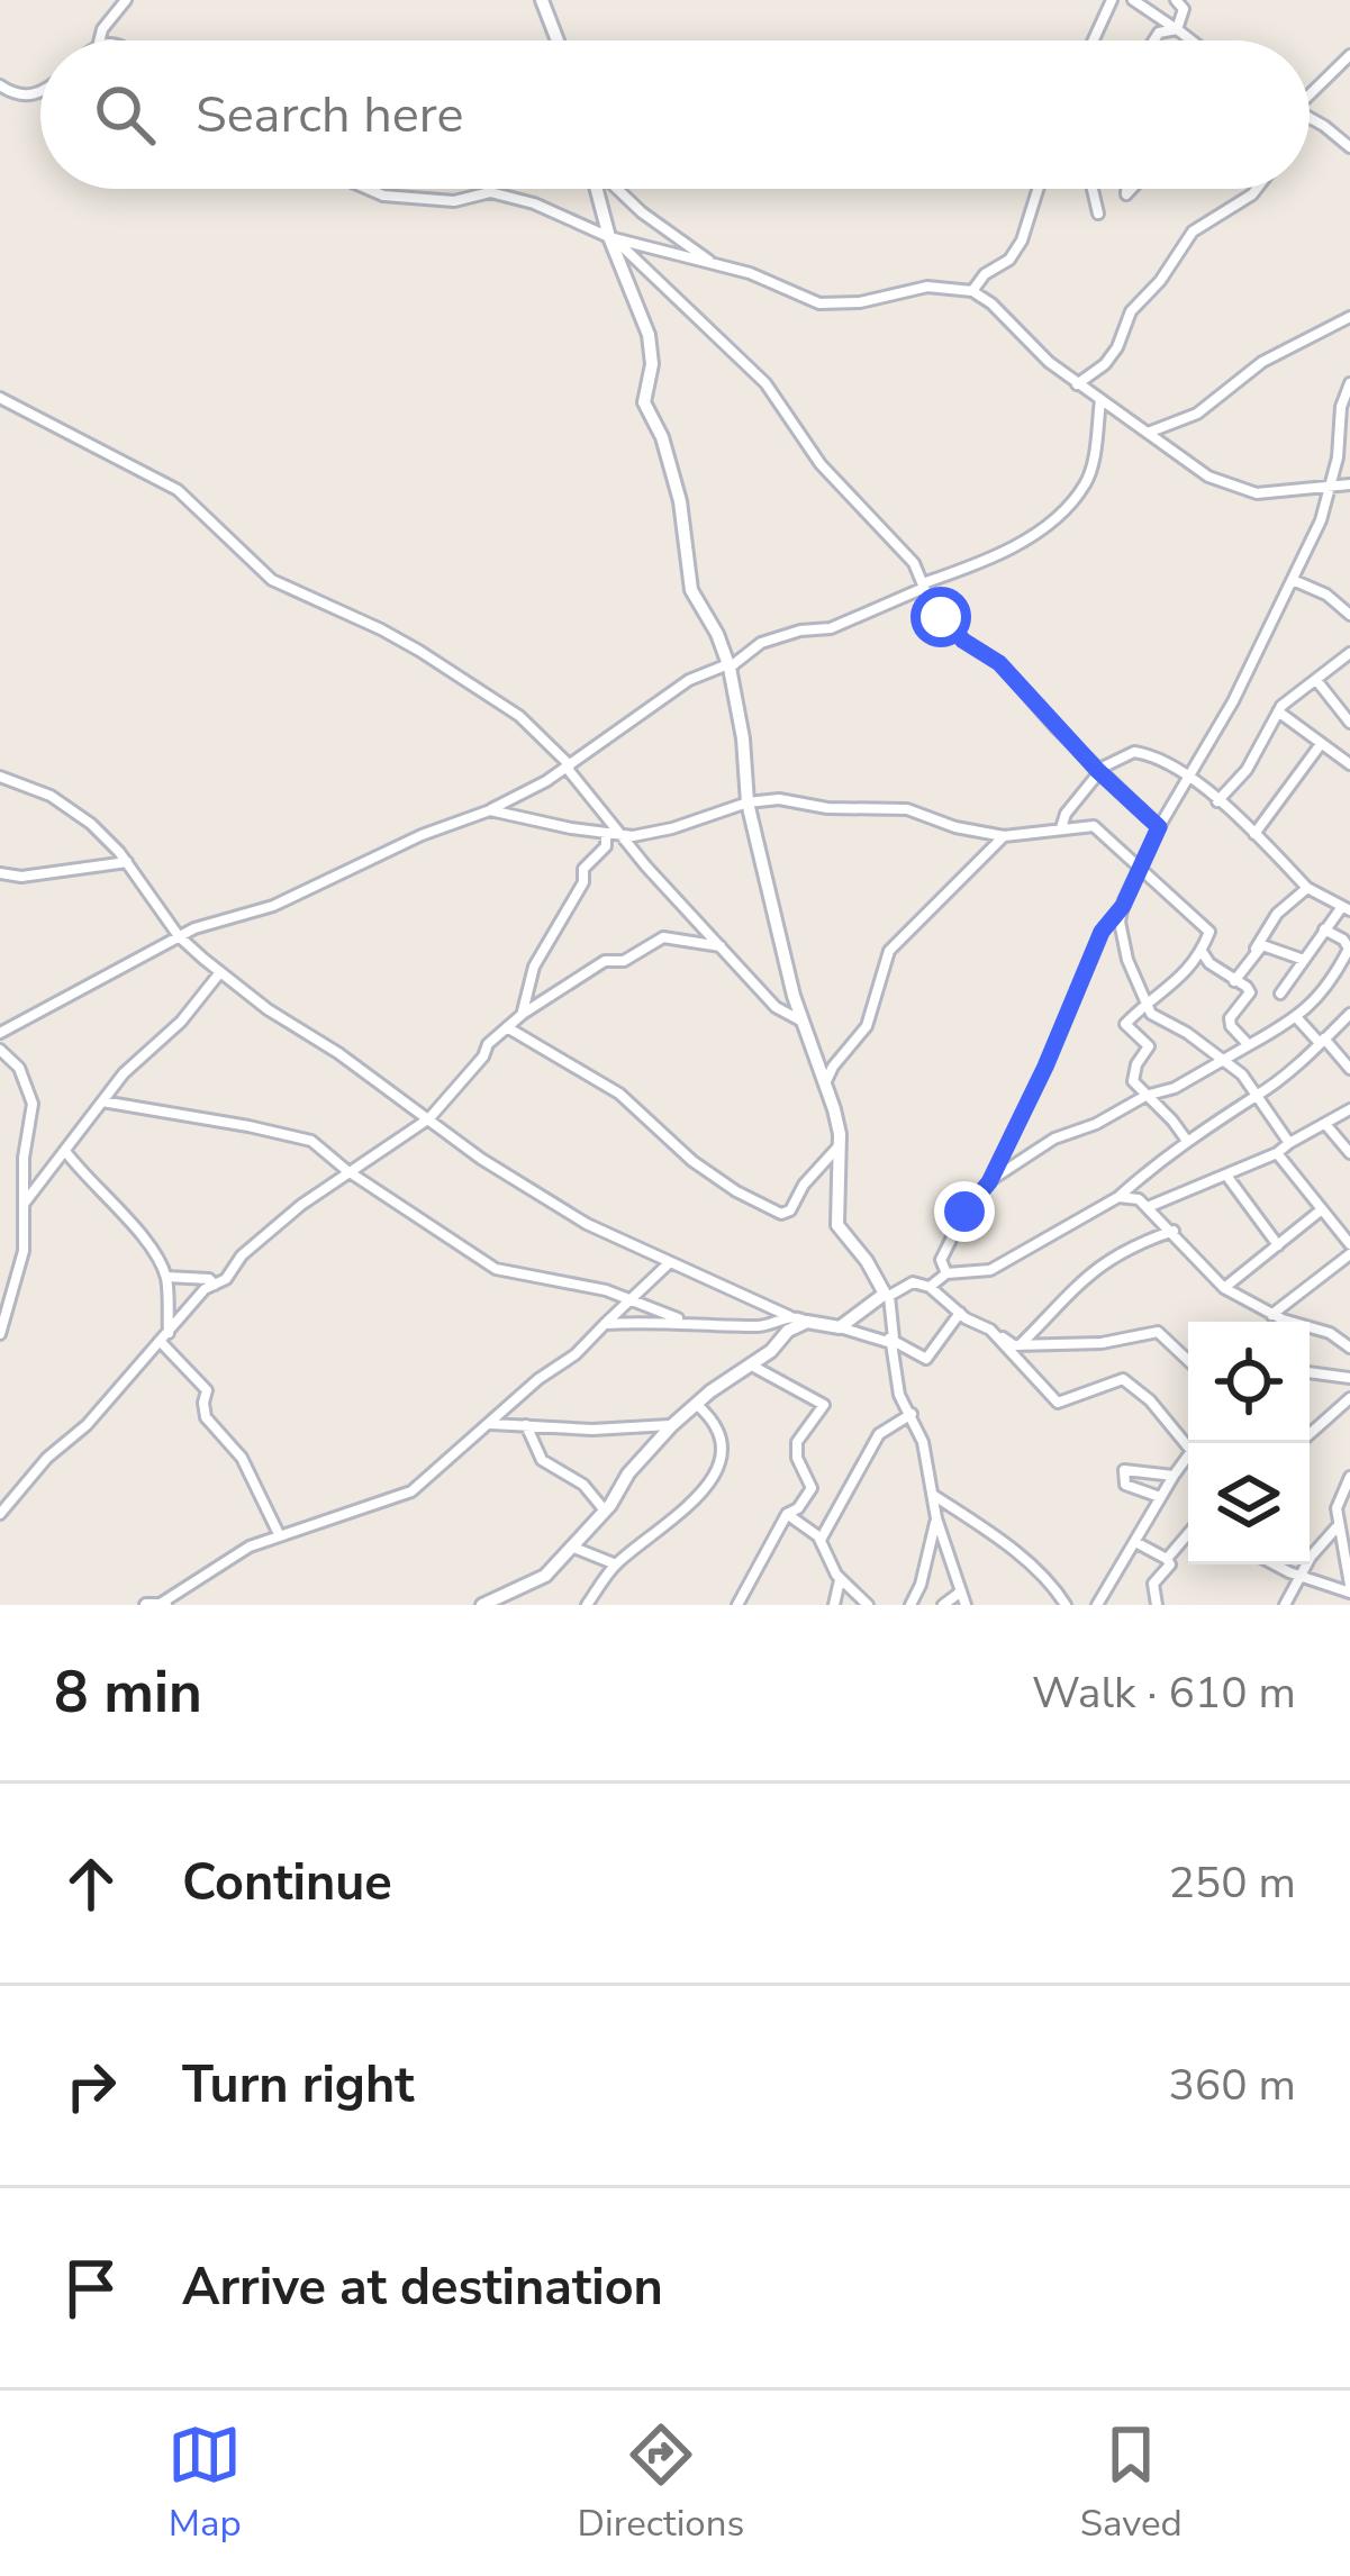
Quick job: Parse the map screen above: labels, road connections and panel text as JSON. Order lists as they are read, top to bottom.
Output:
{
  "page": {
    "search": "Search here",
    "heading": ["8 min", "Walk · 610 m"],
    "list": [
      ["Continue", "250 m"],
      ["Turn right", "360 m"],
      "Arrive at destination"
    ],
    "nav": ["Map", "Directions", "Saved"]
  }
}
